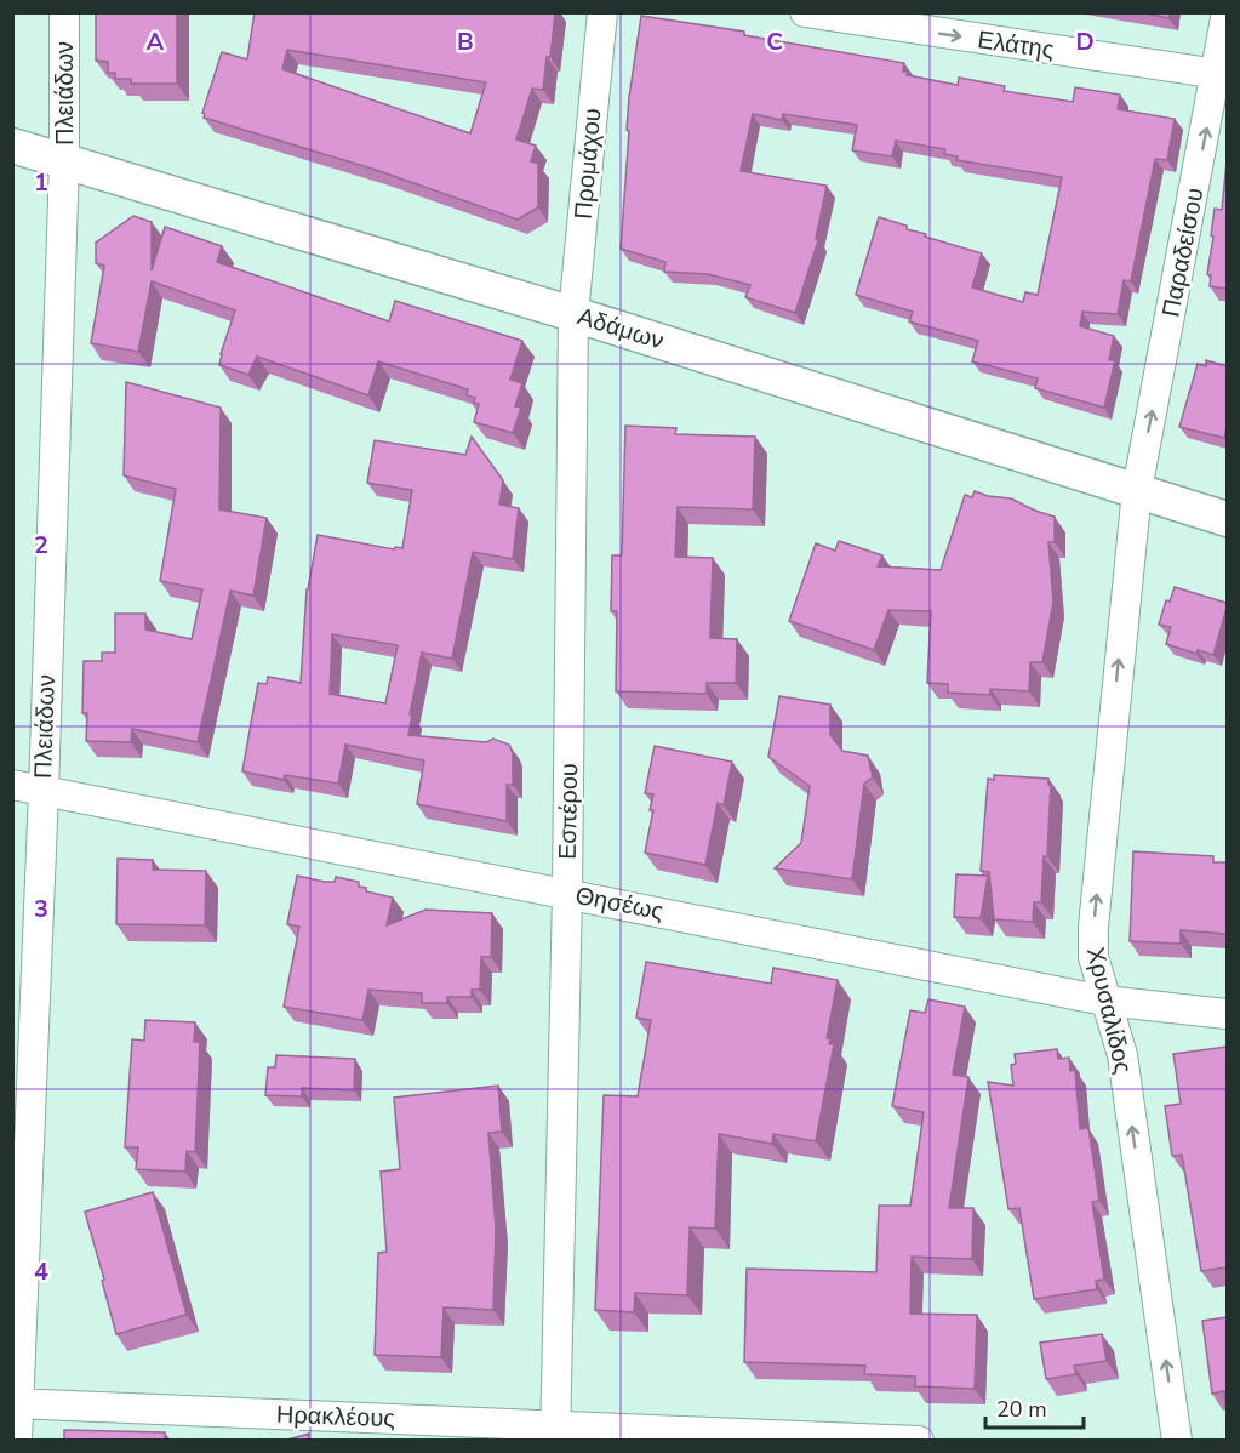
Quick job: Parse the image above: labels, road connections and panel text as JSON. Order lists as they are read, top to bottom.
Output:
{
  "streets": {
    "street": [
      "Ελάτης",
      "Πλειάδων",
      "Προμάχου",
      "Παραδείσου",
      "Αδάμων",
      "Εσπέρου",
      "Θησέως",
      "Χρυσαλίδος",
      "Ηρακλέους"
    ]
  },
  "crossings": [
    ["Ελάτης", "Παραδείσου"],
    ["Πλειάδων", "Αδάμων"],
    ["Πλειάδων", "Θησέως"],
    ["Πλειάδων", "Ηρακλέους"],
    ["Προμάχου", "Αδάμων"],
    ["Προμάχου", "Εσπέρου"],
    ["Παραδείσου", "Αδάμων"],
    ["Παραδείσου", "Χρυσαλίδος"],
    ["Αδάμων", "Εσπέρου"],
    ["Αδάμων", "Χρυσαλίδος"],
    ["Εσπέρου", "Θησέως"],
    ["Εσπέρου", "Ηρακλέους"],
    ["Θησέως", "Χρυσαλίδος"]
  ],
  "one_way": ["Ελάτης", "Παραδείσου", "Χρυσαλίδος"],
  "scale_bar": "20 m",
  "grid": {
    "columns": [
      "A",
      "B",
      "C",
      "D"
    ],
    "rows": [
      "1",
      "2",
      "3",
      "4"
    ]
  }
}
